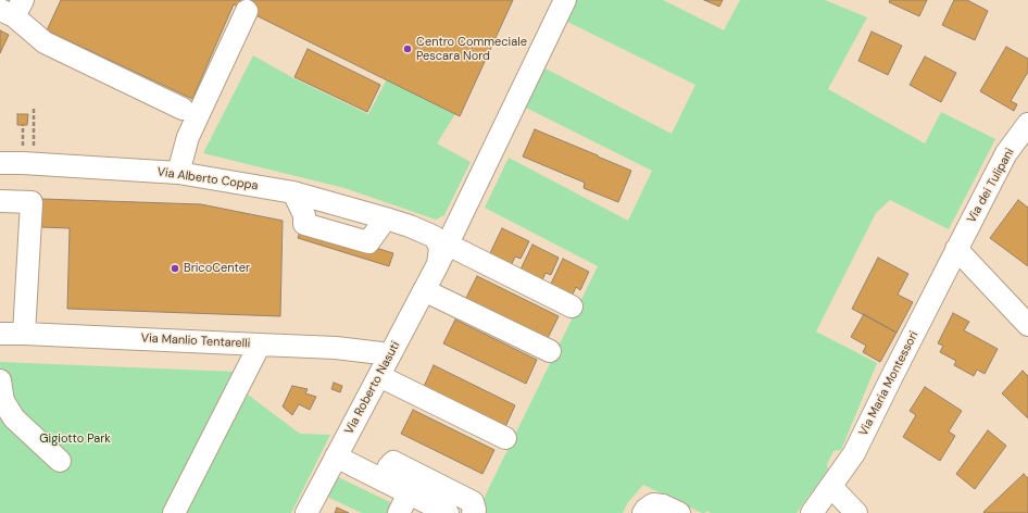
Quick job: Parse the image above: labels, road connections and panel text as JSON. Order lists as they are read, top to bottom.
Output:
{
  "streets": {
    "street": [
      "Via Alberto Coppa",
      "Via dei Tulipani",
      "Via Manlio Tentarelli",
      "Via Maria Montessori",
      "Via Roberto Nasuti"
    ]
  },
  "crossings": [
    ["Via Alberto Coppa", "Via Roberto Nasuti"],
    ["Via dei Tulipani", "Via Maria Montessori"],
    ["Via Manlio Tentarelli", "Via Roberto Nasuti"]
  ],
  "parks": ["Gigiotto Park"],
  "places": ["Centro Commeciale Pescara Nord", "BricoCenter"]
}
